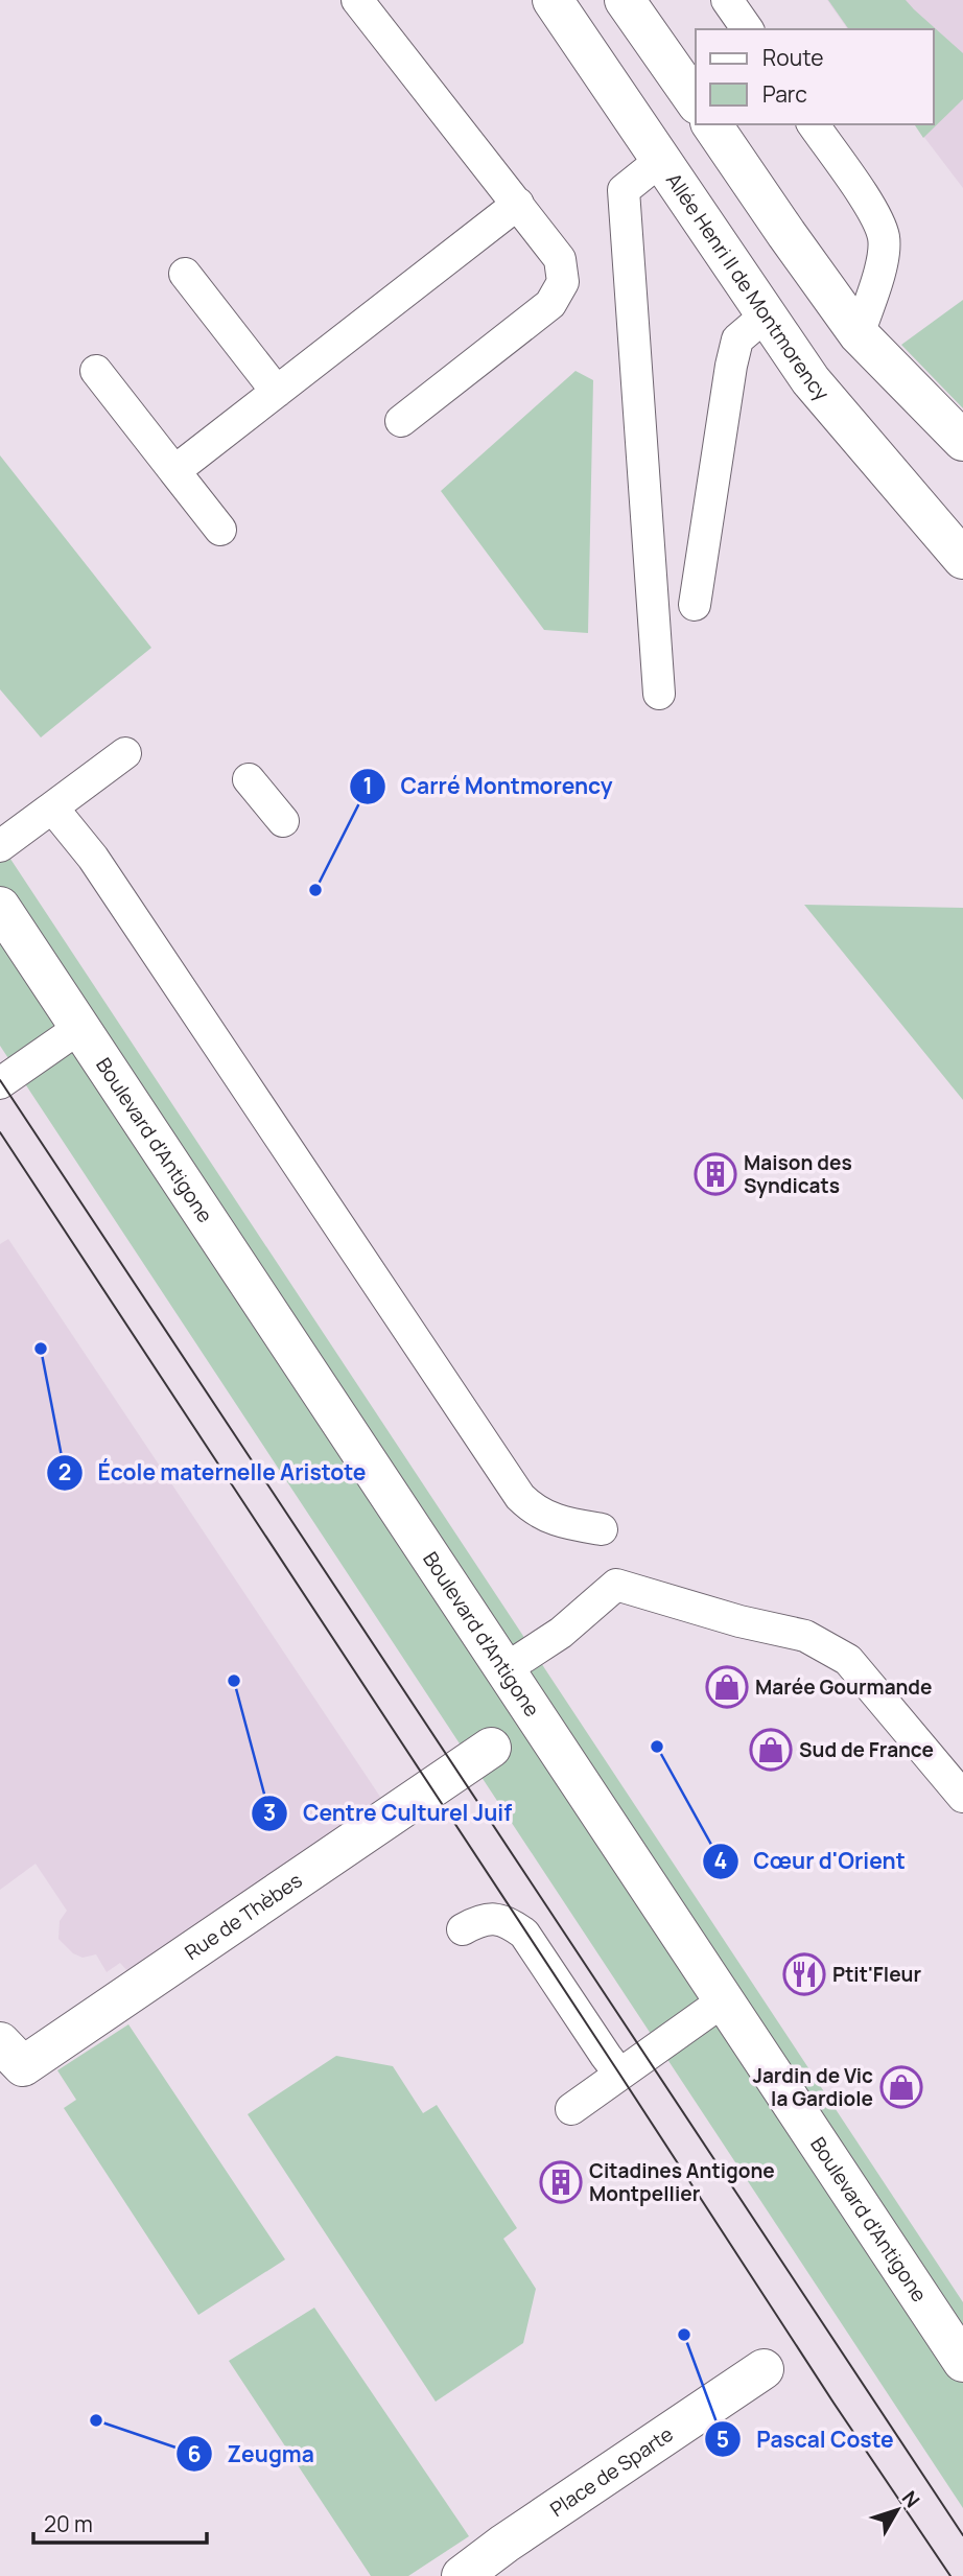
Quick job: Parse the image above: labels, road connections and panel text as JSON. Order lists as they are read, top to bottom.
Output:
{
  "streets": {
    "street": [
      "Allée Henri II de Montmorency",
      "Boulevard d'Antigone",
      "Rue de Thèbes",
      "Place de Sparte"
    ]
  },
  "places": {
    "other": [
      "Carré Montmorency",
      "École maternelle Aristote",
      "Centre Culturel Juif",
      "Cœur d'Orient",
      "Pascal Coste",
      "Zeugma"
    ],
    "building": ["Maison des Syndicats", "Citadines Antigone Montpellier"],
    "shop": ["Marée Gourmande", "Sud de France", "Jardin de Vic la Gardiole"],
    "restaurant": ["Ptit'Fleur"]
  },
  "legend": ["Route", "Parc"],
  "scale_bar": "20 m",
  "north": "top right"
}
